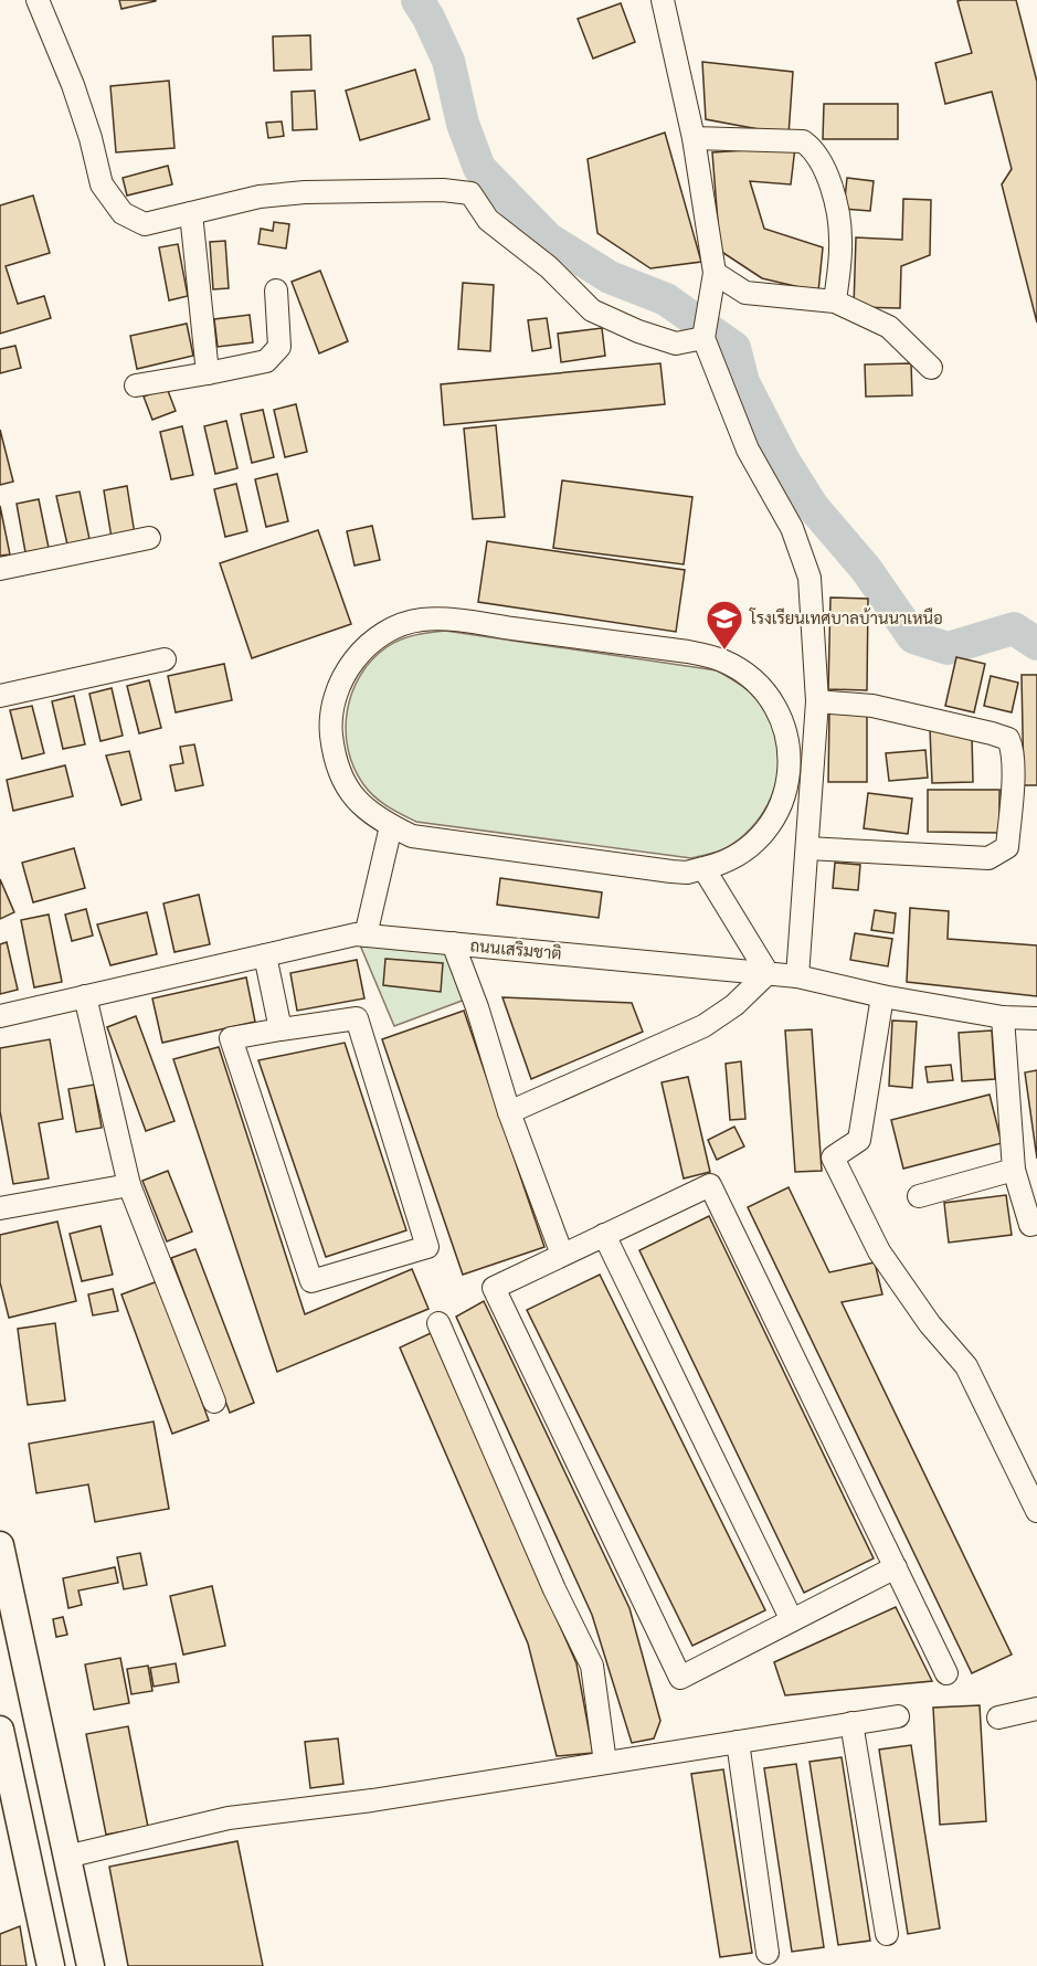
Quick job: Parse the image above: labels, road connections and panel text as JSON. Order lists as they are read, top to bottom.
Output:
{
  "streets": {
    "street": ["ถนนเสริมชาติ"]
  },
  "places": {
    "school or university": ["โรงเรียนเทศบาลบ้านนาเหนือ"]
  }
}
